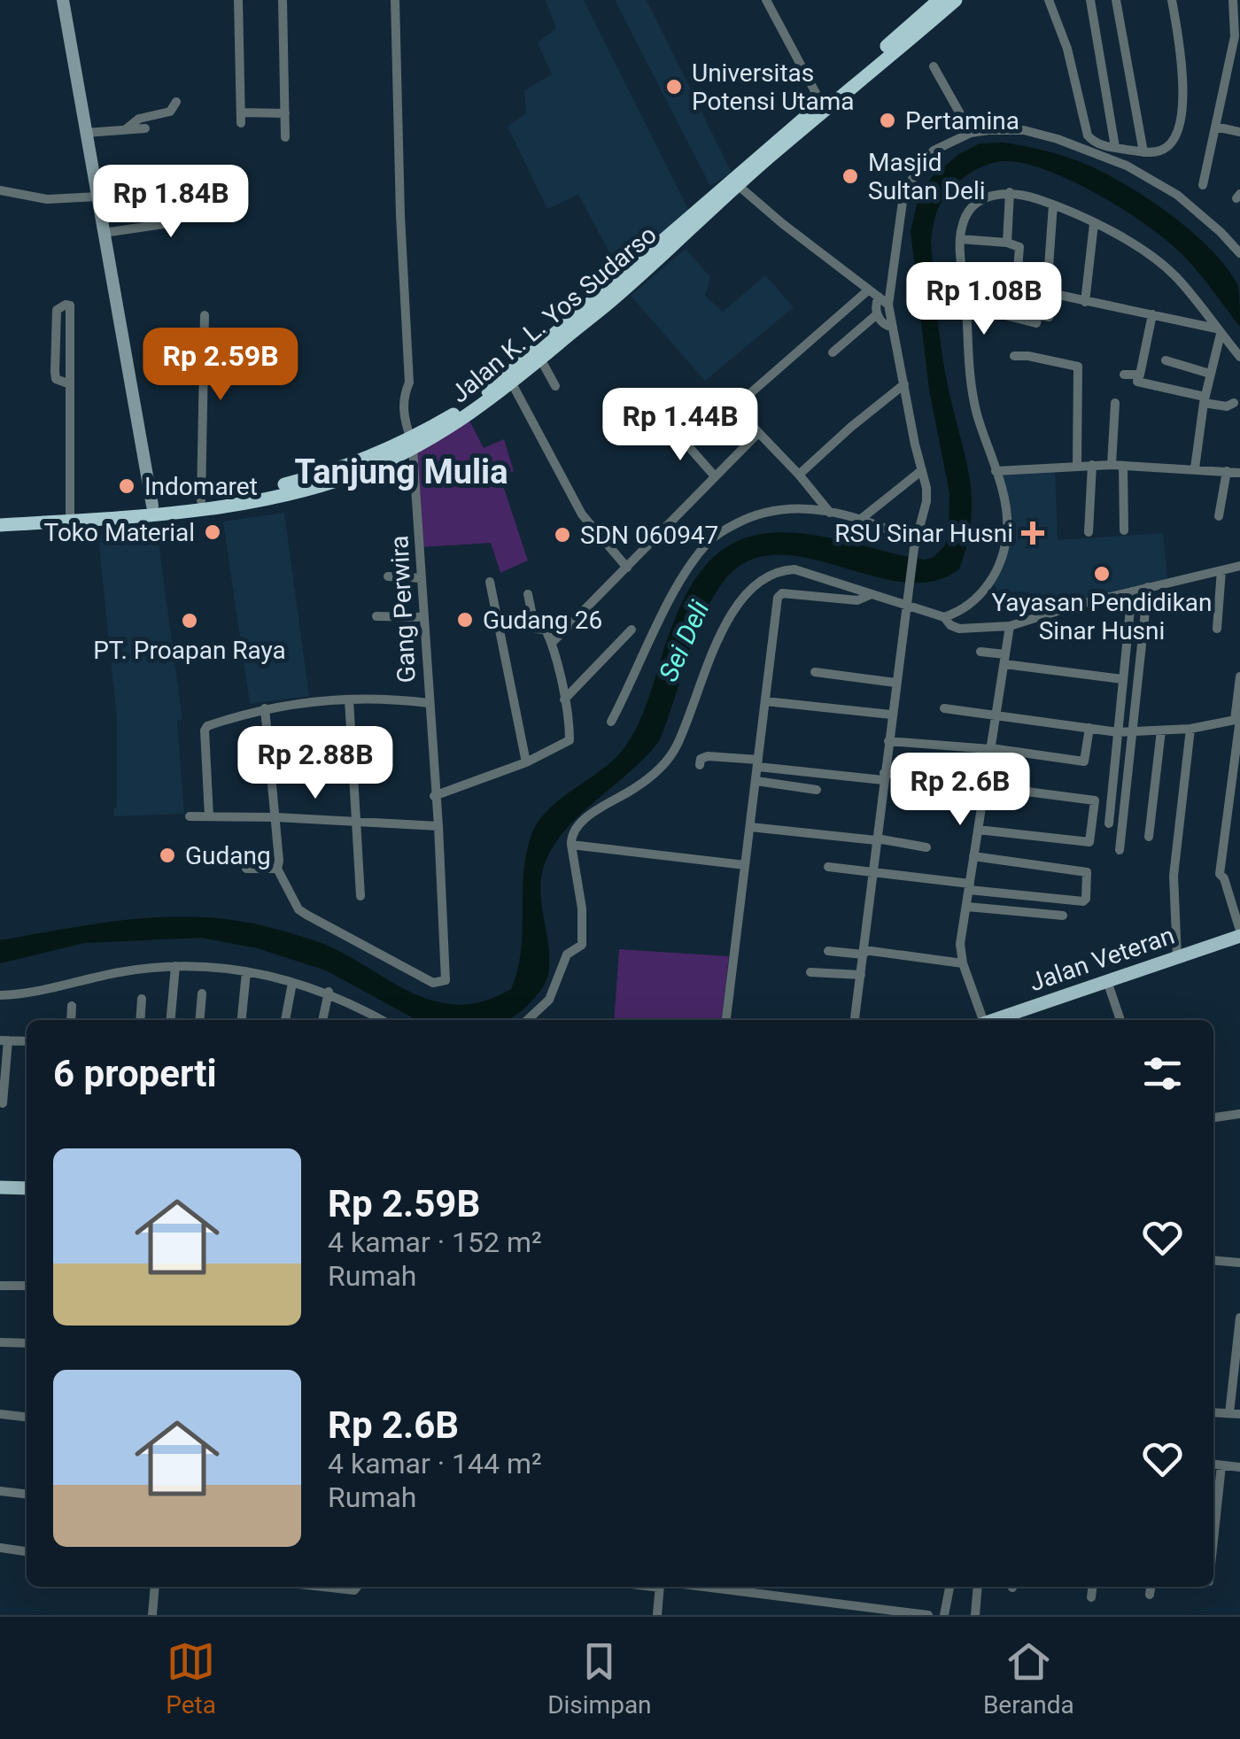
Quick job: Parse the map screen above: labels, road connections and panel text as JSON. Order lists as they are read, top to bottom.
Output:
{
  "streets": {
    "highway": ["Jalan K. L. Yos Sudarso"],
    "main road": ["Jalan Veteran"],
    "street": ["Gang Perwira"]
  },
  "crossings": [
    ["Jalan K. L. Yos Sudarso", "Gang Perwira"]
  ],
  "districts": ["Tanjung Mulia"],
  "water": ["Sei Deli"],
  "places": {
    "other": [
      "Universitas Potensi Utama",
      "Pertamina",
      "Masjid Sultan Deli",
      "Indomaret",
      "Toko Material",
      "SDN 060947",
      "Yayasan Pendidikan Sinar Husni",
      "Gudang 26",
      "PT. Proapan Raya",
      "Gudang"
    ],
    "health": ["RSU Sinar Husni"]
  },
  "page": {
    "price": [
      "Rp 1.84B",
      "Rp 1.08B",
      "Rp 2.59B",
      "Rp 1.44B",
      "Rp 2.88B",
      "Rp 2.6B"
    ],
    "heading": "6 properti",
    "list": [
      {
        "name": "Rp 2.59B",
        "note": "4 kamar · 152 m² · Rumah"
      },
      {
        "name": "Rp 2.6B",
        "note": "4 kamar · 144 m² · Rumah"
      }
    ],
    "tabs": ["Peta", "Disimpan", "Beranda"]
  }
}
